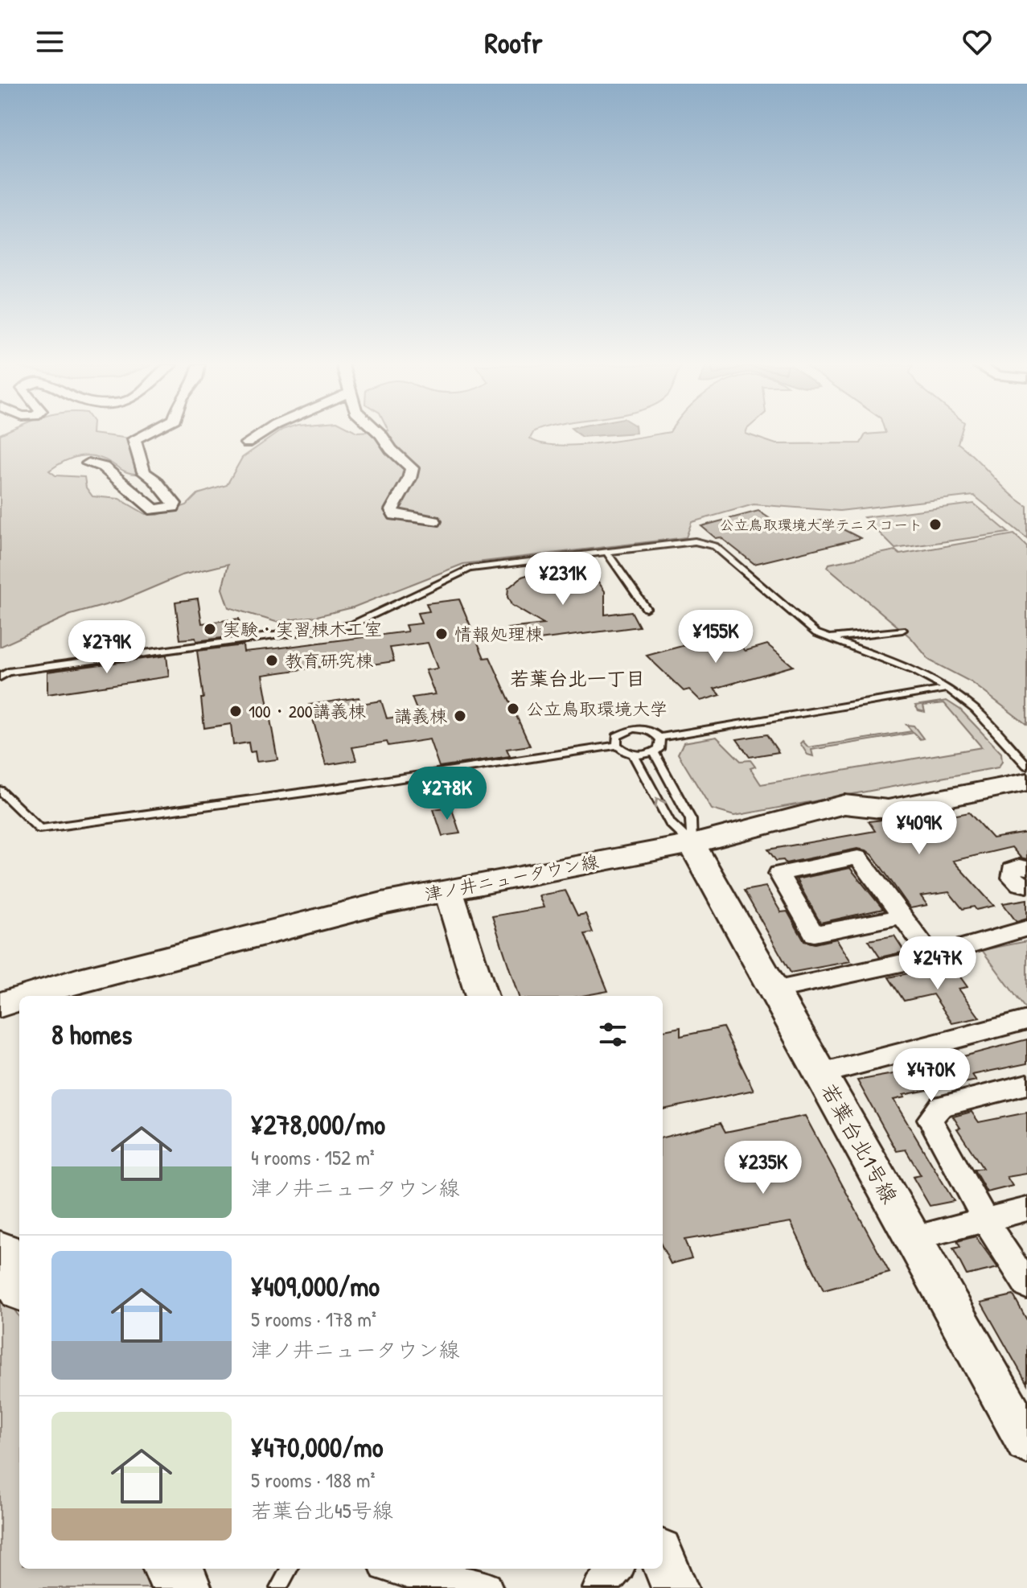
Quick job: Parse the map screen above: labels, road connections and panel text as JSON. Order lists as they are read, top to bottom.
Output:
{
  "streets": {
    "street": ["津ノ井ニュータウン線", "若葉台北1号線"]
  },
  "crossings": [
    ["津ノ井ニュータウン線", "若葉台北1号線"]
  ],
  "districts": ["若葉台北一丁目"],
  "places": [
    "公立鳥取環境大学テニスコート",
    "実験・実習棟木工室",
    "情報処理棟",
    "教育研究棟",
    "公立鳥取環境大学",
    "100・200講義棟",
    "講義棟"
  ],
  "page": {
    "header": "Roofr",
    "price": [
      "¥231K",
      "¥155K",
      "¥279K",
      "¥278K",
      "¥409K",
      "¥247K",
      "¥470K",
      "¥235K"
    ],
    "heading": "8 homes",
    "list": [
      {
        "name": "¥278,000/mo",
        "note": "4 rooms · 152 m² · 津ノ井ニュータウン線"
      },
      {
        "name": "¥409,000/mo",
        "note": "5 rooms · 178 m² · 津ノ井ニュータウン線"
      },
      {
        "name": "¥470,000/mo",
        "note": "5 rooms · 188 m² · 若葉台北45号線"
      }
    ]
  }
}
